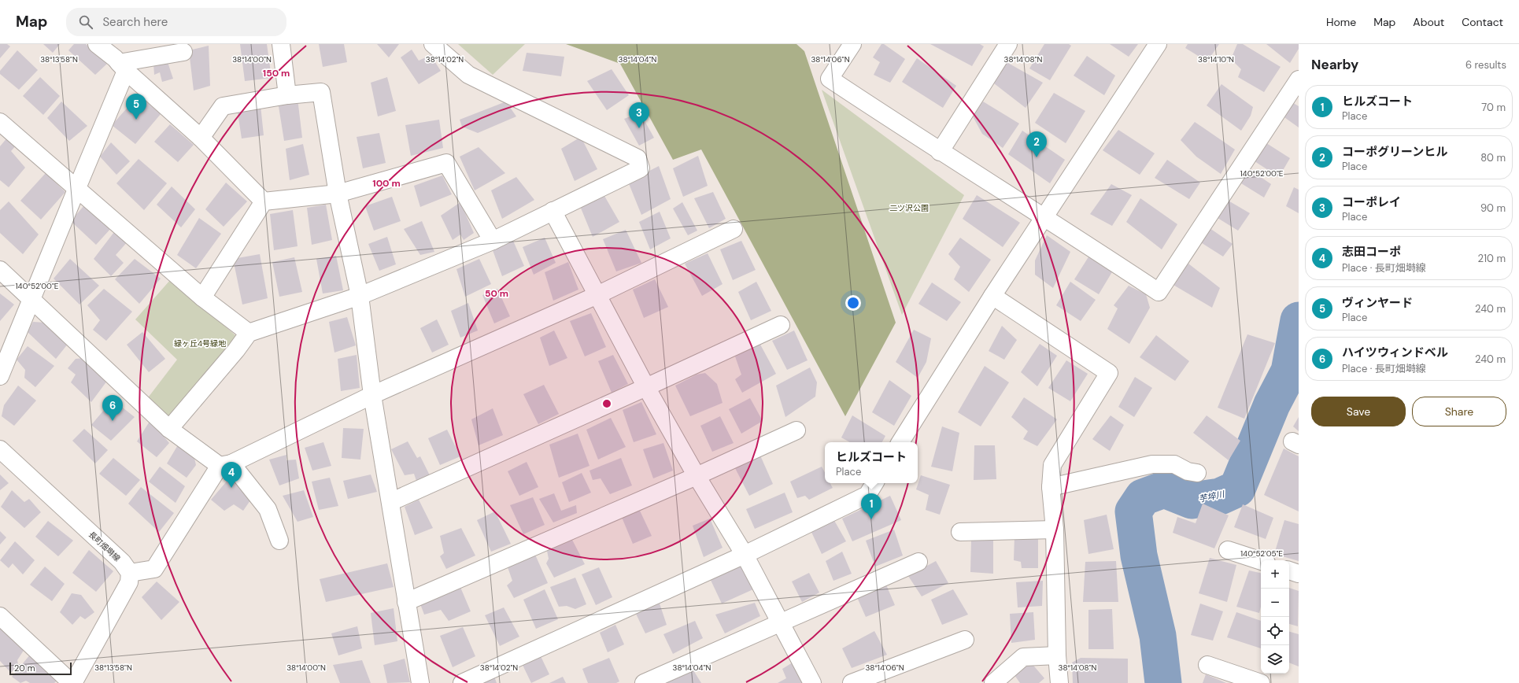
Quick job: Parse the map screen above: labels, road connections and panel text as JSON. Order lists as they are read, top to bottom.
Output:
{
  "streets": {
    "street": ["長町畑塒線"]
  },
  "water": ["芋埣川"],
  "parks": ["二ツ沢公園", "緑ヶ丘4号緑地"],
  "scale_bar": "20 m",
  "page": {
    "header": "Map",
    "search": "Search here",
    "nav": [
      "Home",
      "Map",
      "About",
      "Contact"
    ],
    "heading": ["Nearby", "6 results"],
    "list": [
      {
        "mark": "1",
        "name": "ヒルズコート",
        "note": "Place",
        "value": "70 m"
      },
      {
        "mark": "2",
        "name": "コーポグリーンヒル",
        "note": "Place",
        "value": "80 m"
      },
      {
        "mark": "3",
        "name": "コーポレイ",
        "note": "Place",
        "value": "90 m"
      },
      {
        "mark": "4",
        "name": "志田コーポ",
        "note": "Place · 長町畑塒線",
        "value": "210 m"
      },
      {
        "mark": "5",
        "name": "ヴィンヤード",
        "note": "Place",
        "value": "240 m"
      },
      {
        "mark": "6",
        "name": "ハイツウィンドベル",
        "note": "Place · 長町畑塒線",
        "value": "240 m"
      }
    ],
    "pins": [
      "5",
      "3",
      "2",
      "6",
      "4",
      "1"
    ],
    "buttons": ["Save", "Share"],
    "popup": ["ヒルズコート", "Place"],
    "map_buttons": ["+", "−"],
    "scale": "20 m"
  },
  "coordinates": [
    "38°13'58\"N",
    "38°14'00\"N",
    "38°14'02\"N",
    "38°14'04\"N",
    "38°14'06\"N",
    "38°14'08\"N",
    "38°14'10\"N",
    "140°52'00\"E",
    "140°52'05\"E"
  ],
  "rings": ["150 m", "100 m", "50 m"]
}
